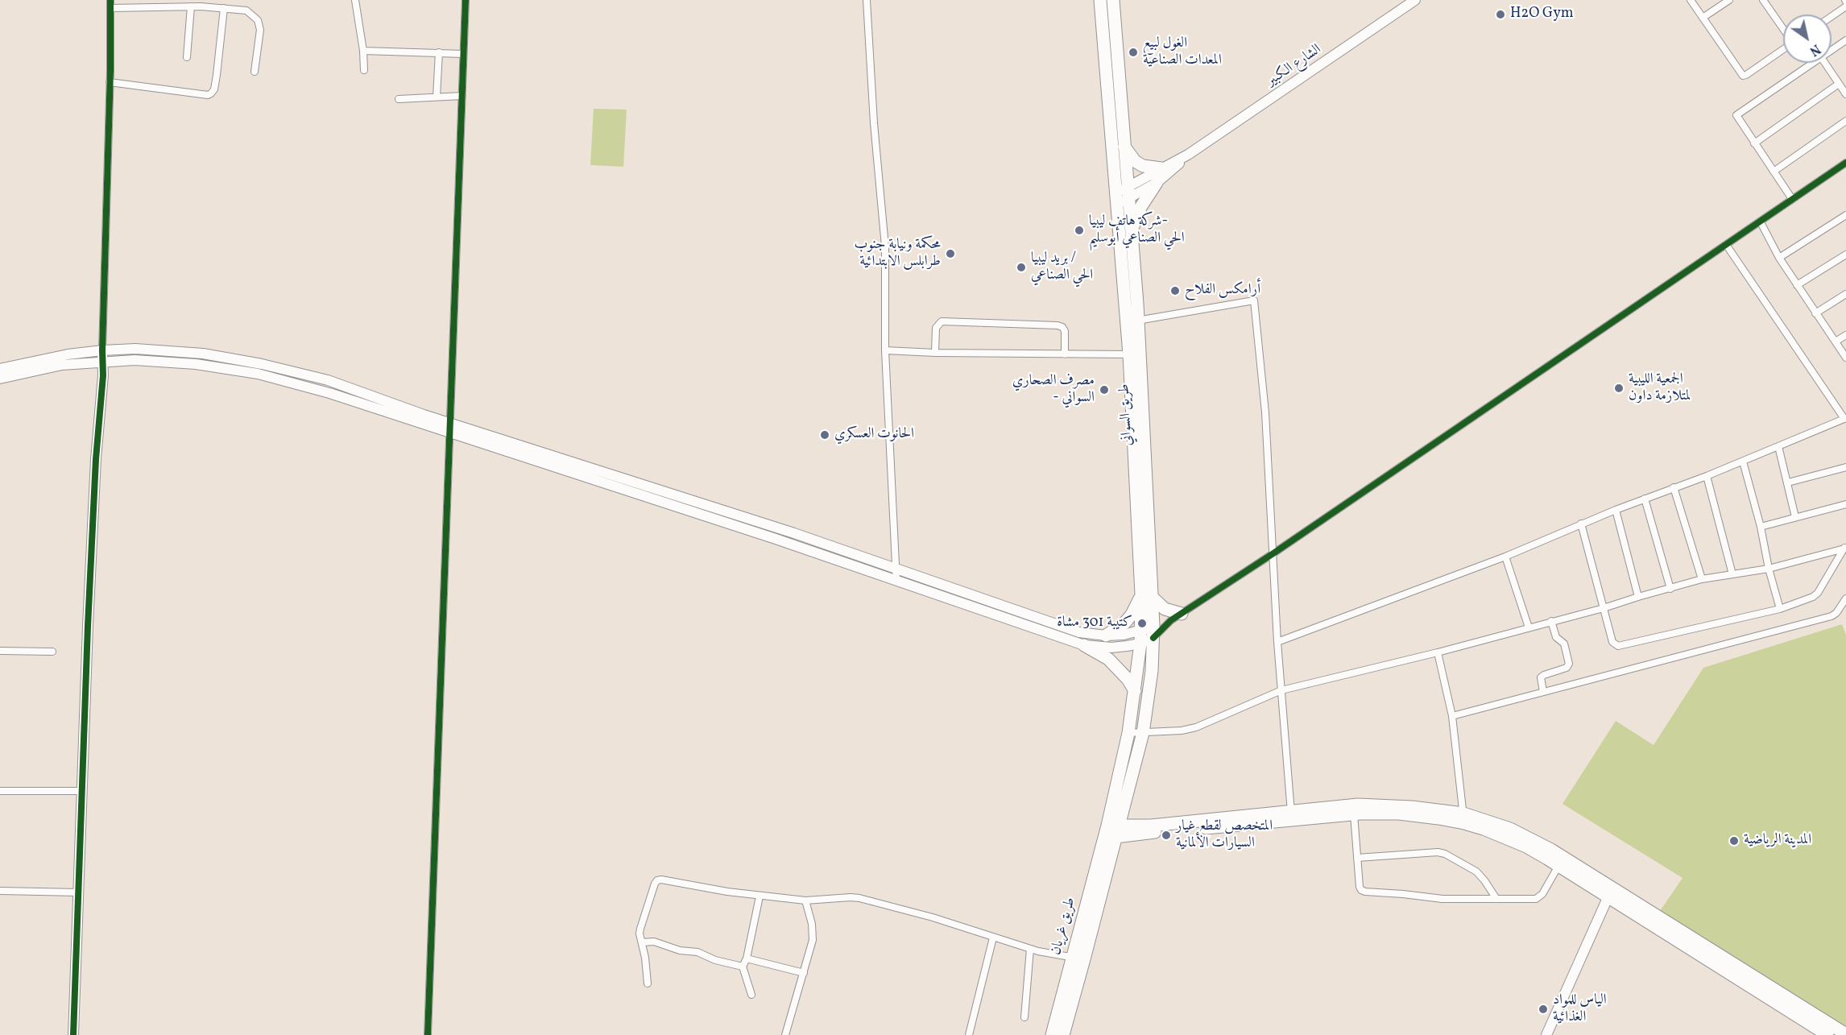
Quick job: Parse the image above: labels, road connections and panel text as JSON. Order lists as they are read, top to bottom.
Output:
{
  "streets": {
    "highway": ["طريق السواني", "طريق غريان"],
    "main road": ["الشارع الكبير"]
  },
  "crossings": [
    ["الشارع الكبير", "طريق السواني"],
    ["طريق السواني", "طريق غريان"]
  ],
  "places": [
    "H2O Gym",
    "الغول لبيع المعدات الصناعية",
    "شركة هاتف ليبيا- الحي الصناعي أبوسليم",
    "محكمة ونيابة جنوب طرابلس الابتدائية",
    "بريد ليبيا / الحي الصناعي",
    "أرامكس الفلاح",
    "الجمعية الليبية لمتلازمة داون",
    "مصرف الصحاري - السواني",
    "الحانوت العسكري",
    "كتيبة 301 مشاة",
    "المتخصص لقطع غيار السيارات الألمانية",
    "المدينة الرياضية",
    "الياس للمواد الغذائية"
  ],
  "north": "bottom right"
}
